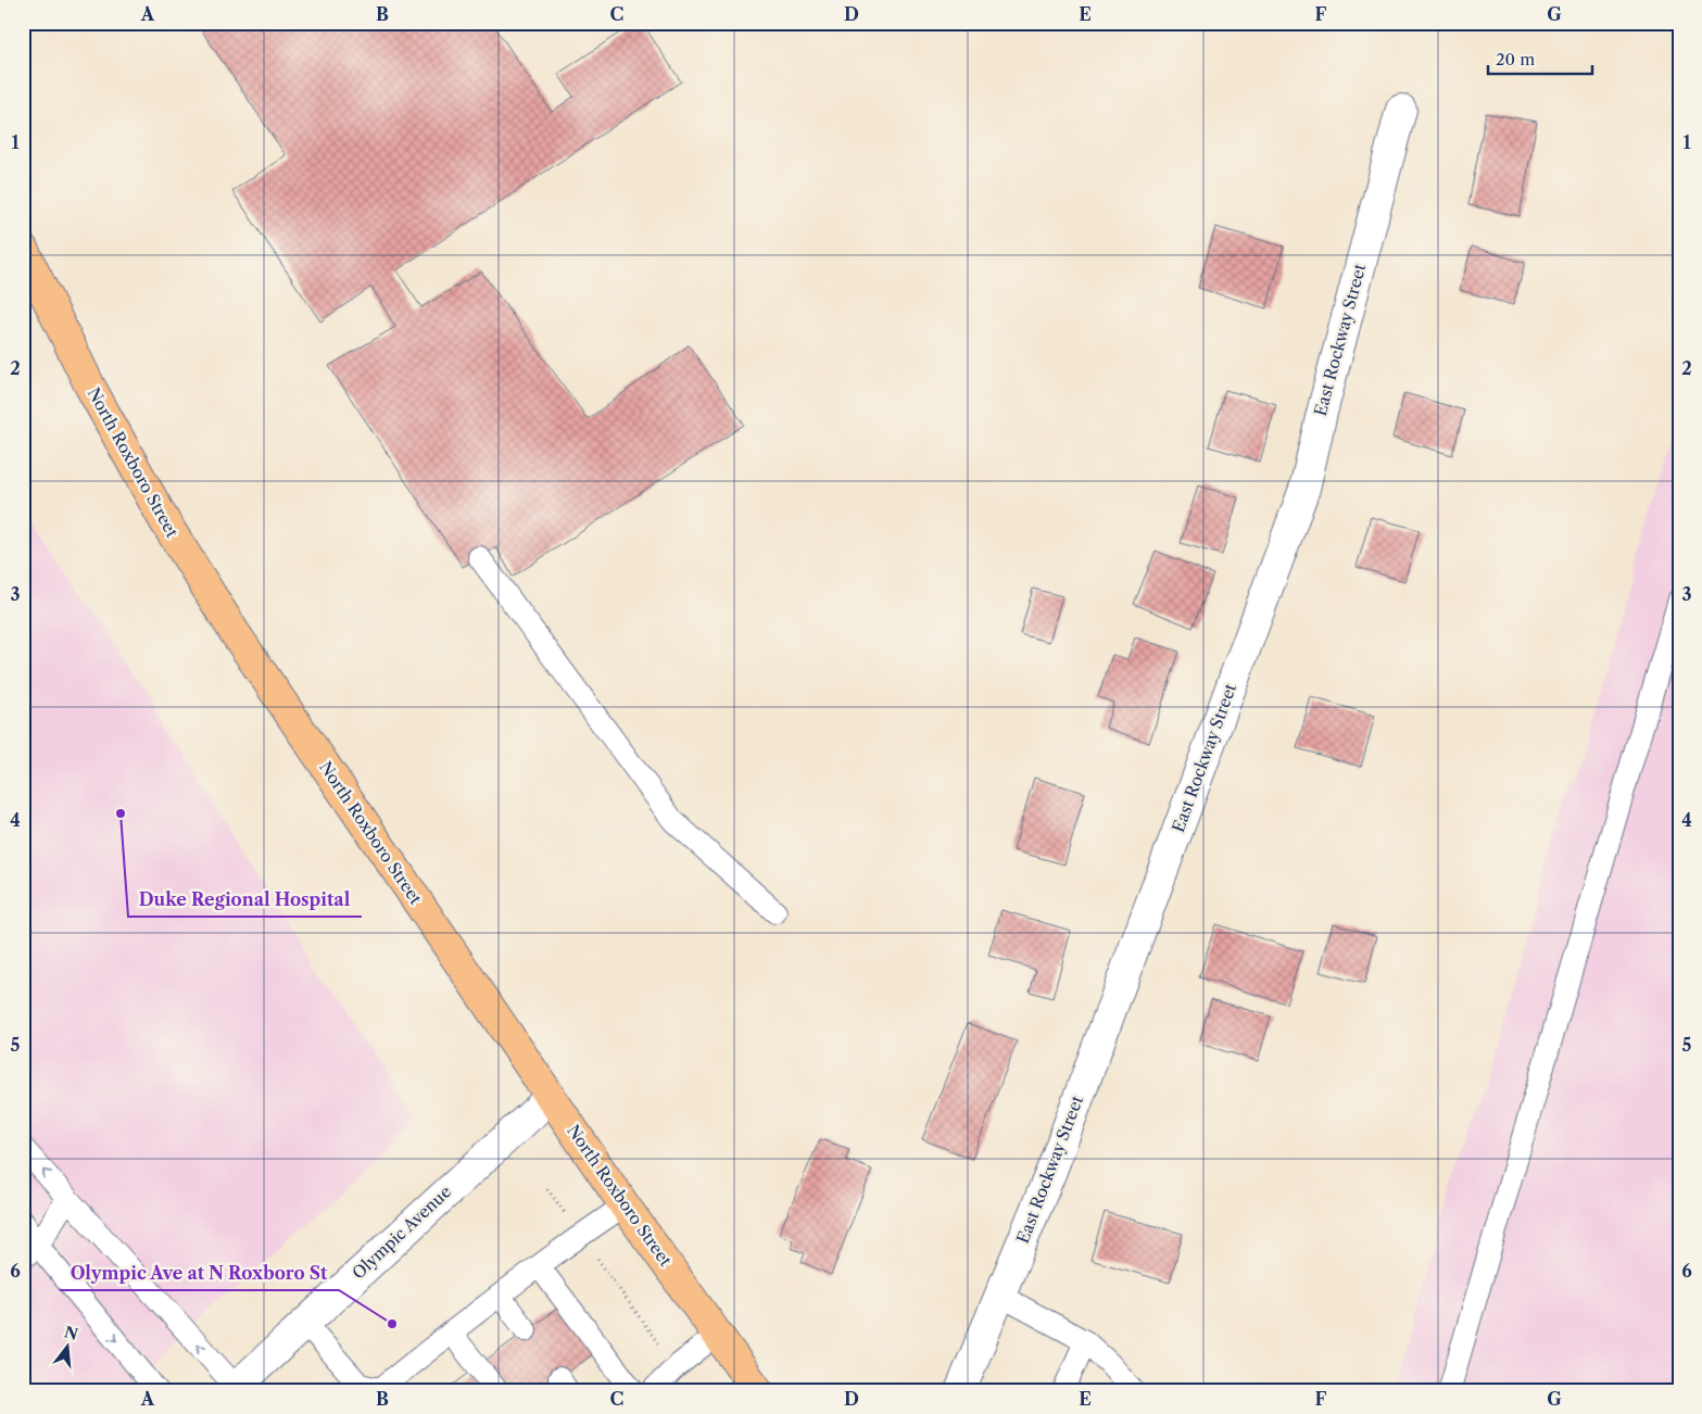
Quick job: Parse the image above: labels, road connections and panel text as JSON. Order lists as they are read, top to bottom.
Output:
{
  "streets": {
    "main road": ["North Roxboro Street"],
    "street": ["East Rockway Street", "Olympic Avenue"]
  },
  "crossings": [
    ["North Roxboro Street", "Olympic Avenue"]
  ],
  "places": ["Duke Regional Hospital", "Olympic Ave at N Roxboro St"],
  "scale_bar": "20 m",
  "north": "top",
  "grid": {
    "columns": [
      "A",
      "B",
      "C",
      "D",
      "E",
      "F",
      "G"
    ],
    "rows": [
      "1",
      "2",
      "3",
      "4",
      "5",
      "6"
    ]
  }
}
